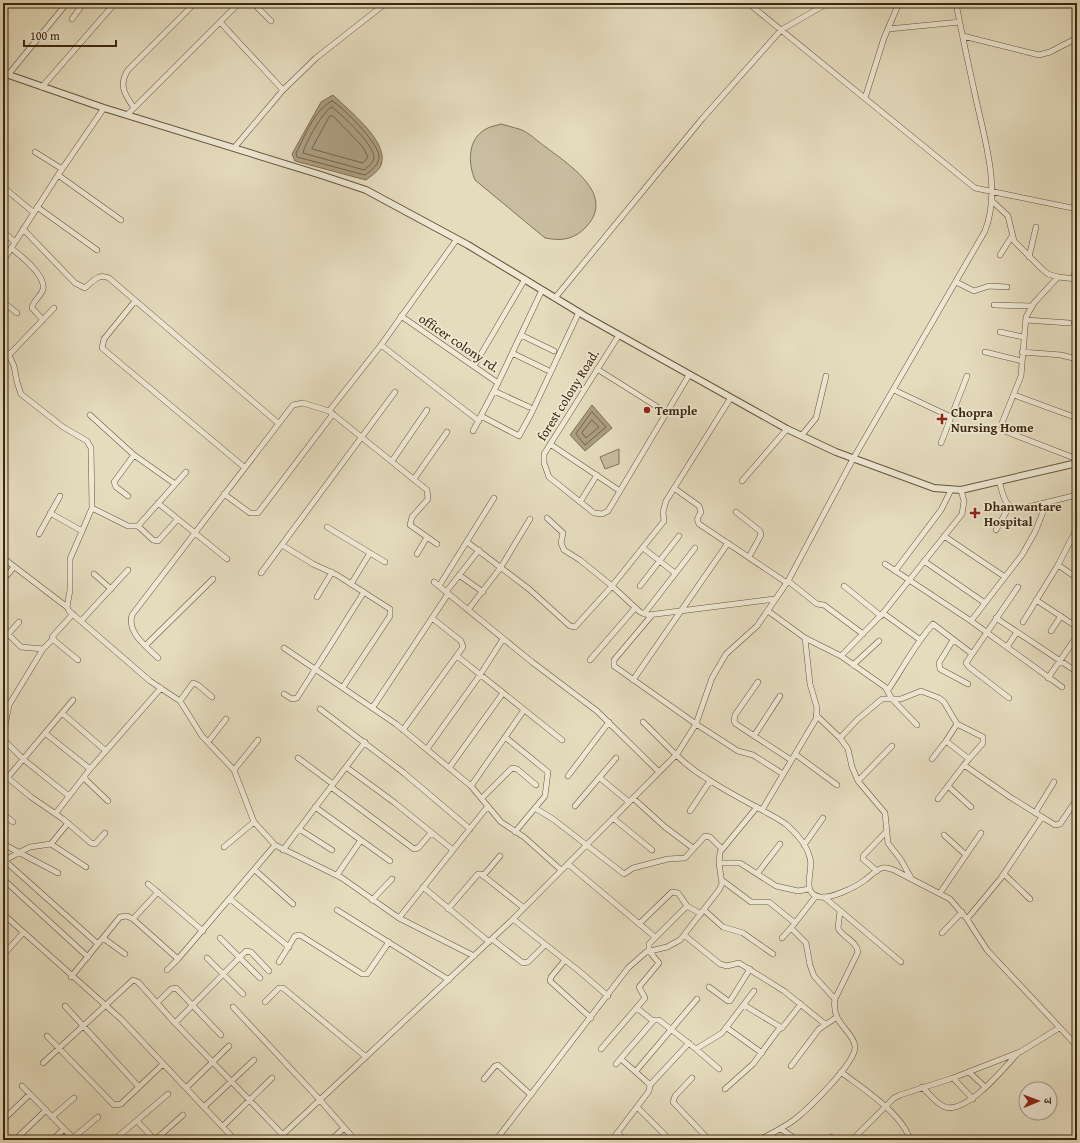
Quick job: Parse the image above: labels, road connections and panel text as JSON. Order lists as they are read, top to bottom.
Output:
{
  "streets": {
    "street": ["officer colony rd.", "forest colony Road."]
  },
  "places": {
    "other": ["Temple"],
    "health": ["Chopra Nursing Home", "Dhanwantare Hospital"]
  },
  "scale_bar": "100 m",
  "north": "right"
}
